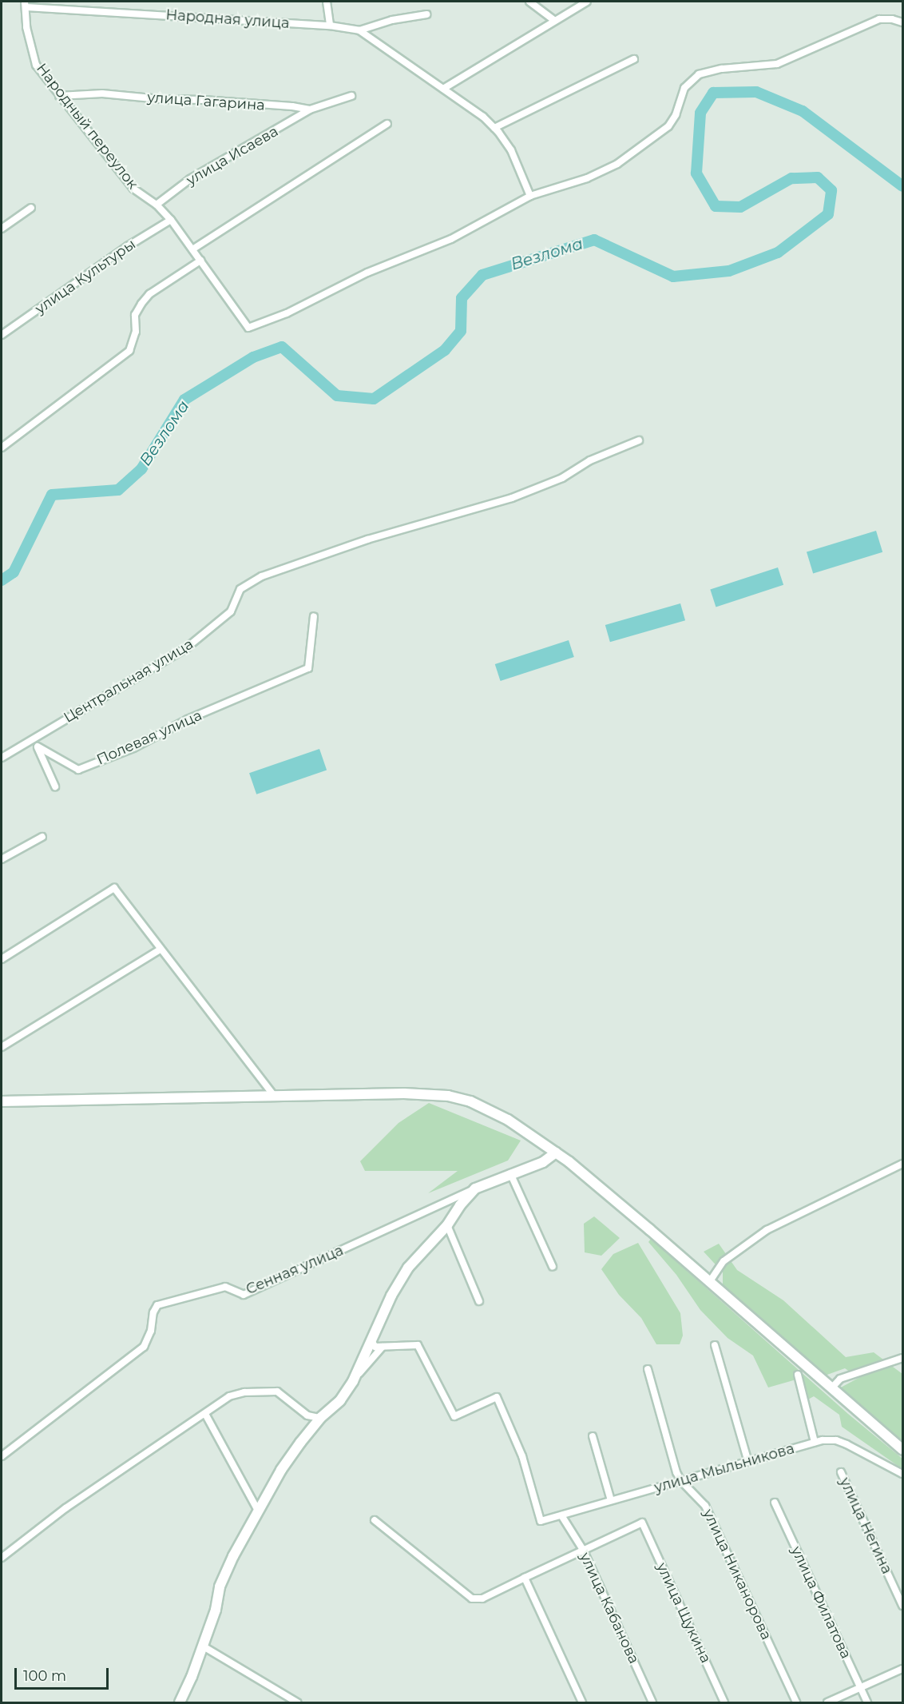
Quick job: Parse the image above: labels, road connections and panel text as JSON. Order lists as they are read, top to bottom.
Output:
{
  "streets": {
    "street": [
      "Народная улица",
      "улица Гагарина",
      "Народный переулок",
      "улица Исаева",
      "улица Культуры",
      "Центральная улица",
      "Полевая улица",
      "Сенная улица",
      "улица Мыльникова",
      "улица Негина",
      "улица Никанорова",
      "улица Филатова",
      "улица Кабанова",
      "улица Щукина"
    ]
  },
  "crossings": [
    ["Народная улица", "Народный переулок"],
    ["улица Гагарина", "Народный переулок"],
    ["улица Гагарина", "улица Исаева"],
    ["Народный переулок", "улица Исаева"],
    ["Народный переулок", "улица Культуры"],
    ["улица Мыльникова", "улица Никанорова"],
    ["улица Мыльникова", "улица Кабанова"],
    ["улица Кабанова", "улица Щукина"]
  ],
  "water": ["Везлома"],
  "scale_bar": "100 m"
}
